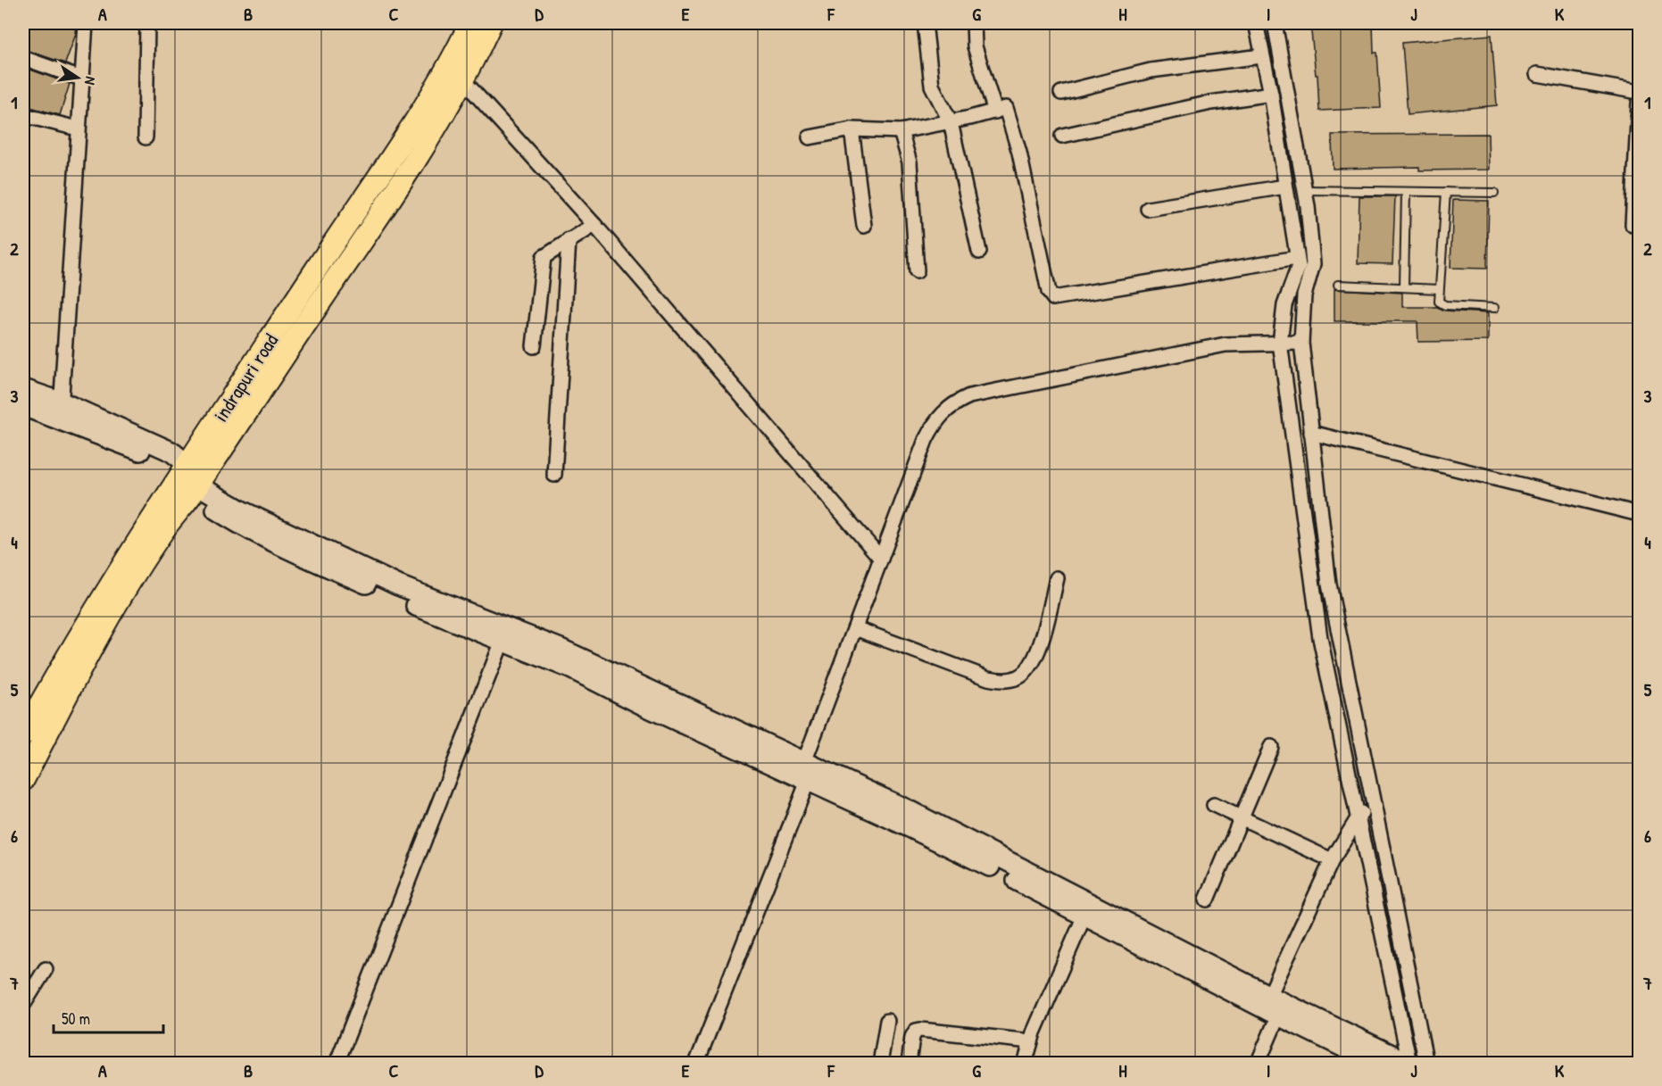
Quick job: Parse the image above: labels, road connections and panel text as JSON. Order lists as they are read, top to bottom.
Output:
{
  "streets": {
    "main road": ["indrapuri road"]
  },
  "scale_bar": "50 m",
  "north": "right",
  "grid": {
    "columns": [
      "A",
      "B",
      "C",
      "D",
      "E",
      "F",
      "G",
      "H",
      "I",
      "J",
      "K"
    ],
    "rows": [
      "1",
      "2",
      "3",
      "4",
      "5",
      "6",
      "7"
    ]
  }
}
